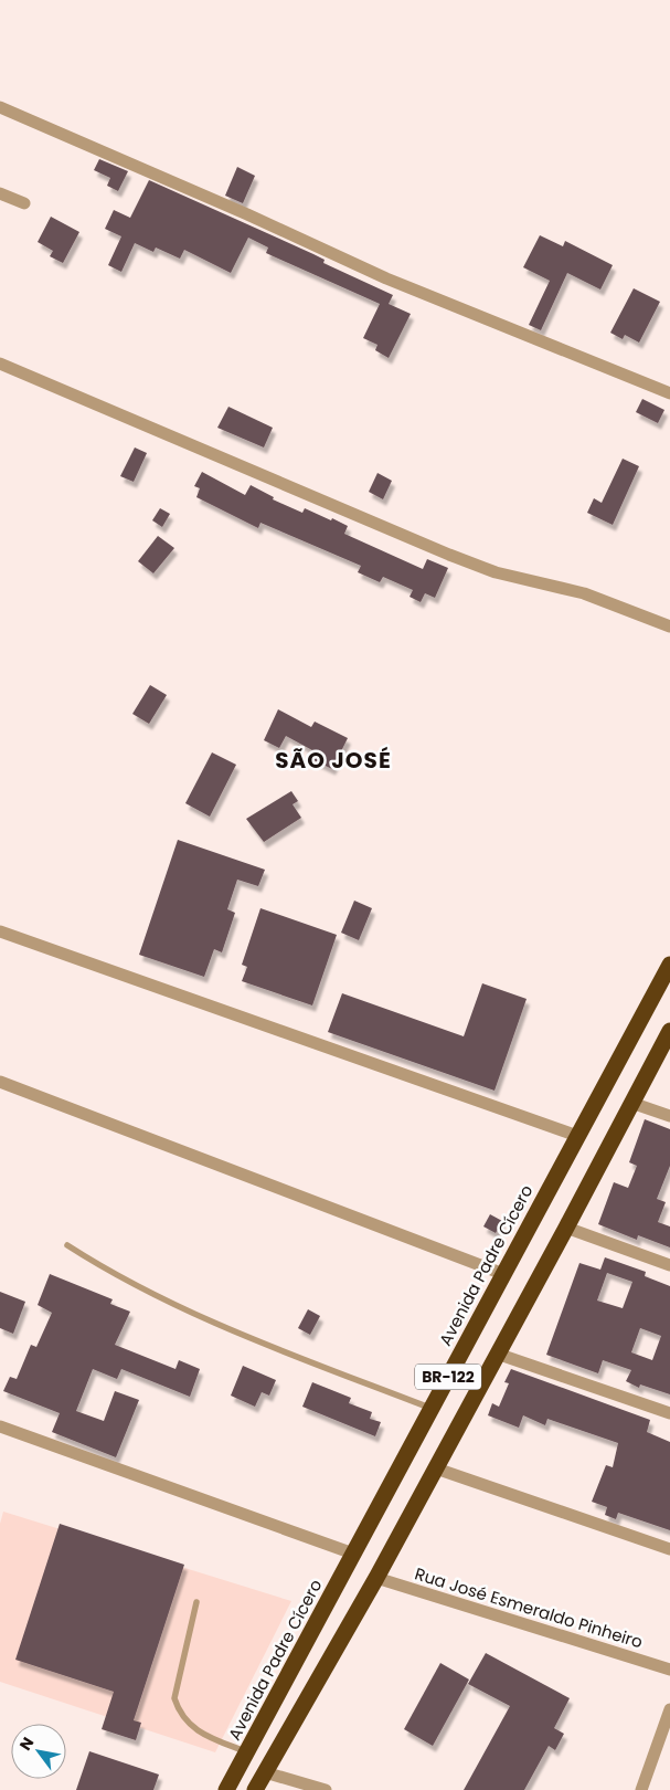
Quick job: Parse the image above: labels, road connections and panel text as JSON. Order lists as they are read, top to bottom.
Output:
{
  "streets": {
    "highway": ["Avenida Padre Cícero", "BR-122"],
    "street": ["Rua José Esmeraldo Pinheiro"]
  },
  "crossings": [
    ["BR-122", "Rua José Esmeraldo Pinheiro"]
  ],
  "districts": ["SÃO JOSÉ"],
  "north": "top left"
}
